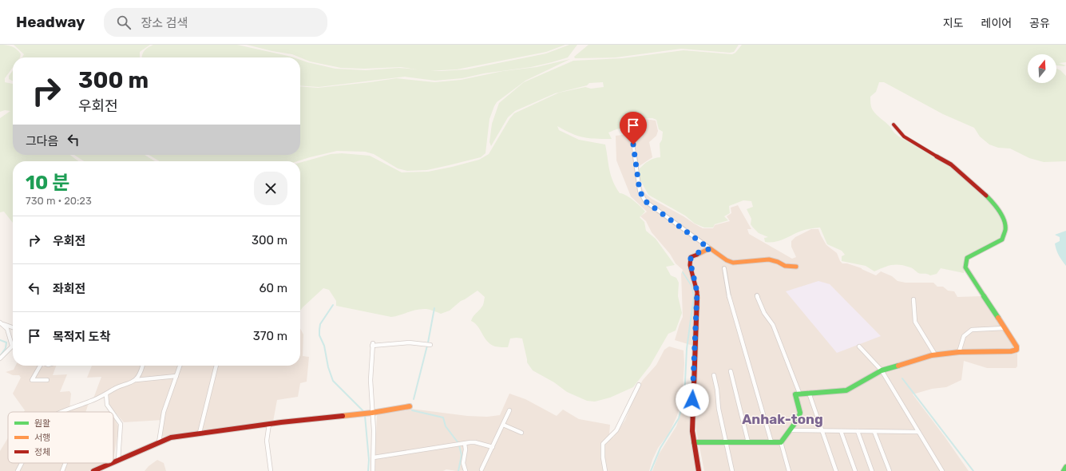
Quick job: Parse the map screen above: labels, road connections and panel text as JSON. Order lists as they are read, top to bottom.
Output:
{
  "districts": ["Anhak-tong"],
  "legend": ["원활", "서행", "정체"],
  "north": "top",
  "page": {
    "header": "Headway",
    "search": "장소 검색",
    "nav": ["지도", "레이어", "공유"],
    "turn": ["300 m", "우회전"],
    "then": "그다음",
    "heading": ["10 분", "730 m · 20:23"],
    "list": [
      {
        "name": "우회전",
        "value": "300 m"
      },
      {
        "name": "좌회전",
        "value": "60 m"
      },
      {
        "name": "목적지 도착",
        "value": "370 m"
      }
    ]
  }
}
